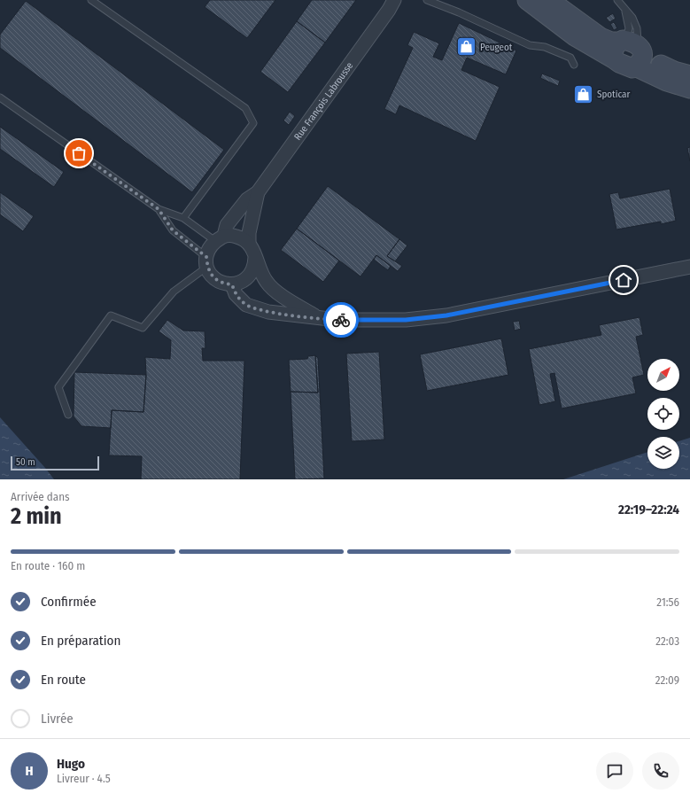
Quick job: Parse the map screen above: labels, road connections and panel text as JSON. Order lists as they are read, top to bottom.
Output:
{
  "streets": {
    "street": ["Rue François Labrousse"]
  },
  "places": {
    "shop": ["Peugeot", "Spoticar"]
  },
  "scale_bar": "50 m",
  "north": "top right",
  "page": {
    "scale": "50 m",
    "heading": ["2 min", "Arrivée dans", "22:19–22:24"],
    "panel": ["Hugo", "Livreur · 4.5"],
    "bar": "En route · 160 m",
    "list": [
      ["Confirmée", "21:56"],
      ["En préparation", "22:03"],
      ["En route", "22:09"],
      "Livrée"
    ],
    "round": "H"
  }
}
